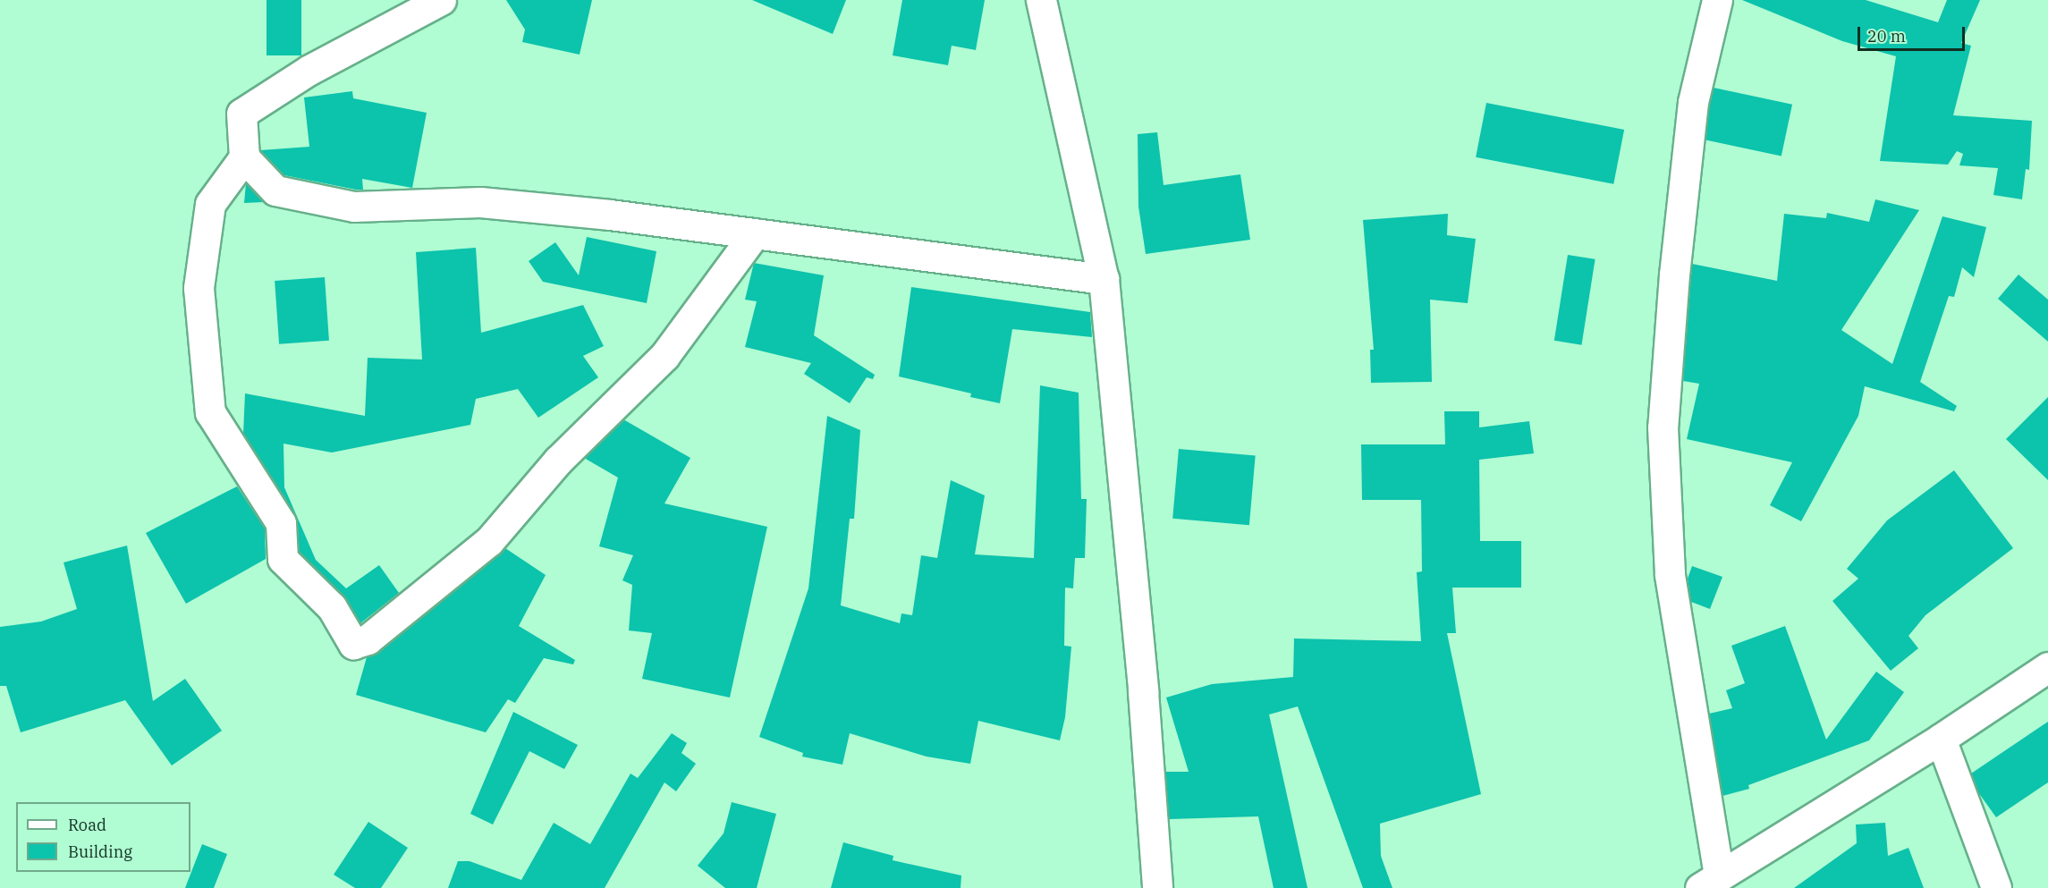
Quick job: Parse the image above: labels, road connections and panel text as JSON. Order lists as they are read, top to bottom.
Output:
{
  "legend": ["Road", "Building"],
  "scale_bar": "20 m"
}
